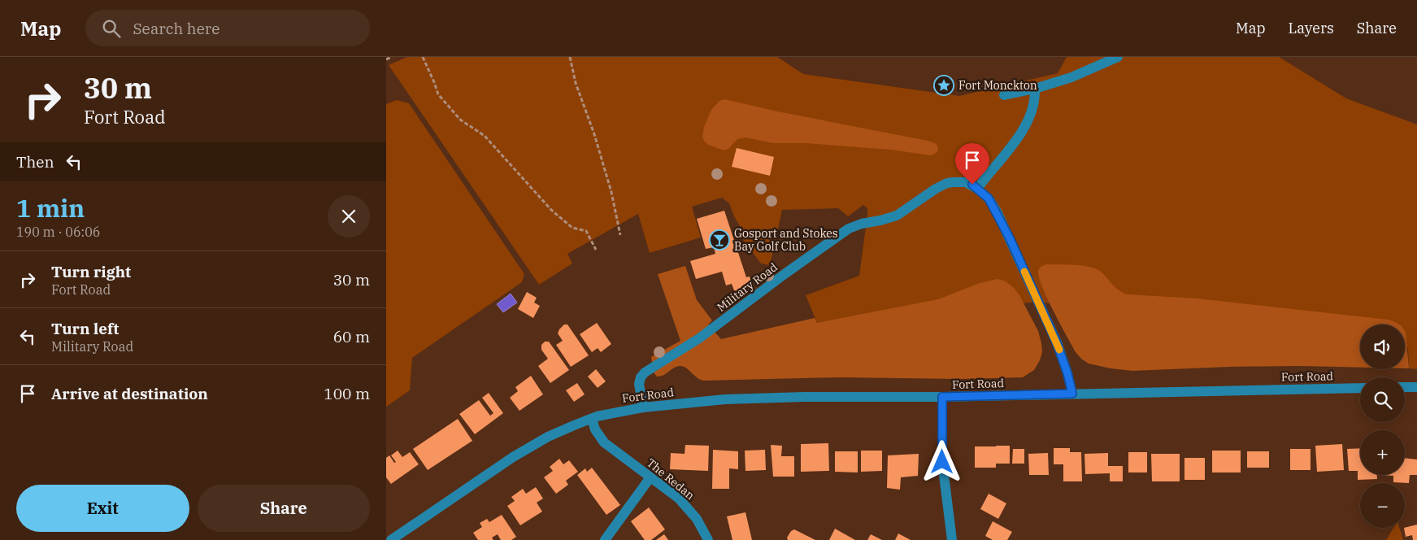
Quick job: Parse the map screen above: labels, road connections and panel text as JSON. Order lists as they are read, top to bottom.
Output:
{
  "streets": {
    "street": ["Military Road", "Fort Road", "The Redan"]
  },
  "crossings": [
    ["Military Road", "Fort Road"],
    ["Fort Road", "The Redan"]
  ],
  "places": {
    "place": ["Fort Monckton"],
    "bar": ["Gosport and Stokes Bay Golf Club"]
  },
  "page": {
    "header": "Map",
    "search": "Search here",
    "nav": ["Map", "Layers", "Share"],
    "turn": ["30 m", "Fort Road"],
    "then": "Then",
    "heading": ["1 min", "190 m · 06:06"],
    "list": [
      {
        "name": "Turn right",
        "note": "Fort Road",
        "value": "30 m"
      },
      {
        "name": "Turn left",
        "note": "Military Road",
        "value": "60 m"
      },
      {
        "name": "Arrive at destination",
        "value": "100 m"
      }
    ],
    "map_buttons": ["+", "−"],
    "buttons": ["Exit", "Share"]
  }
}
